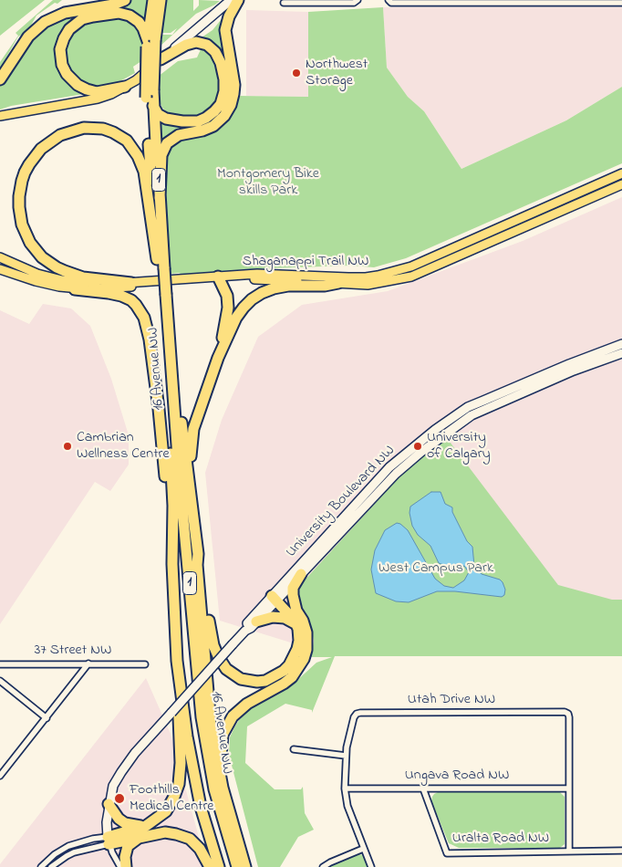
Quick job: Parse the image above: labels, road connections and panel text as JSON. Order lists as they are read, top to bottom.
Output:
{
  "streets": {
    "highway": ["1", "16 Avenue NW"],
    "main road": ["Shaganappi Trail NW"],
    "street": [
      "University Boulevard NW",
      "37 Street NW",
      "Utah Drive NW",
      "Ungava Road NW",
      "Uralta Road NW"
    ]
  },
  "crossings": [
    ["Utah Drive NW", "Ungava Road NW"],
    ["Utah Drive NW", "Uralta Road NW"],
    ["Ungava Road NW", "Uralta Road NW"]
  ],
  "parks": ["Montgomery Bike skills Park", "West Campus Park"],
  "places": [
    "Northwest Storage",
    "Cambrian Wellness Centre",
    "University of Calgary",
    "Foothills Medical Centre"
  ]
}
